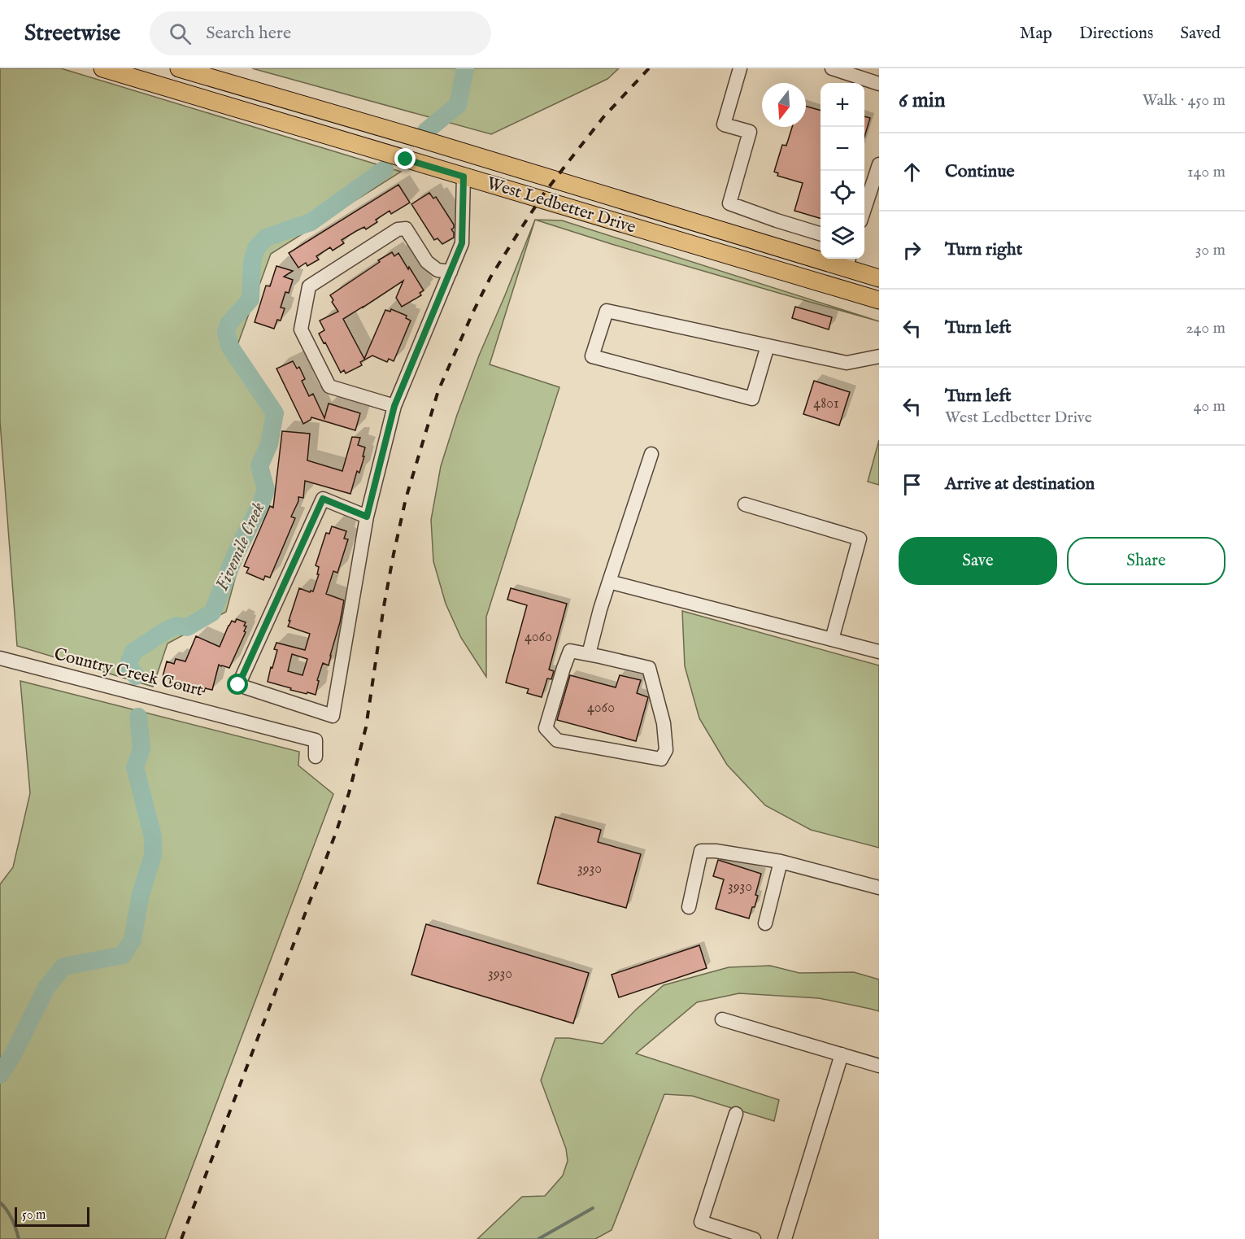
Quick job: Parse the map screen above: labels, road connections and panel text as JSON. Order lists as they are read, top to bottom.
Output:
{
  "streets": {
    "main road": ["West Ledbetter Drive"],
    "street": ["Country Creek Court"]
  },
  "water": ["Fivemile Creek"],
  "house_numbers": [
    "4801",
    "4060",
    "4060",
    "3930",
    "3930",
    "3930"
  ],
  "scale_bar": "50 m",
  "north": "bottom",
  "page": {
    "header": "Streetwise",
    "search": "Search here",
    "nav": ["Map", "Directions", "Saved"],
    "heading": ["6 min", "Walk · 450 m"],
    "map_buttons": ["+", "−"],
    "list": [
      ["Continue", "140 m"],
      ["Turn right", "30 m"],
      ["Turn left", "240 m"],
      ["Turn left", "West Ledbetter Drive", "40 m"],
      "Arrive at destination"
    ],
    "buttons": ["Save", "Share"],
    "scale": "50 m"
  }
}
